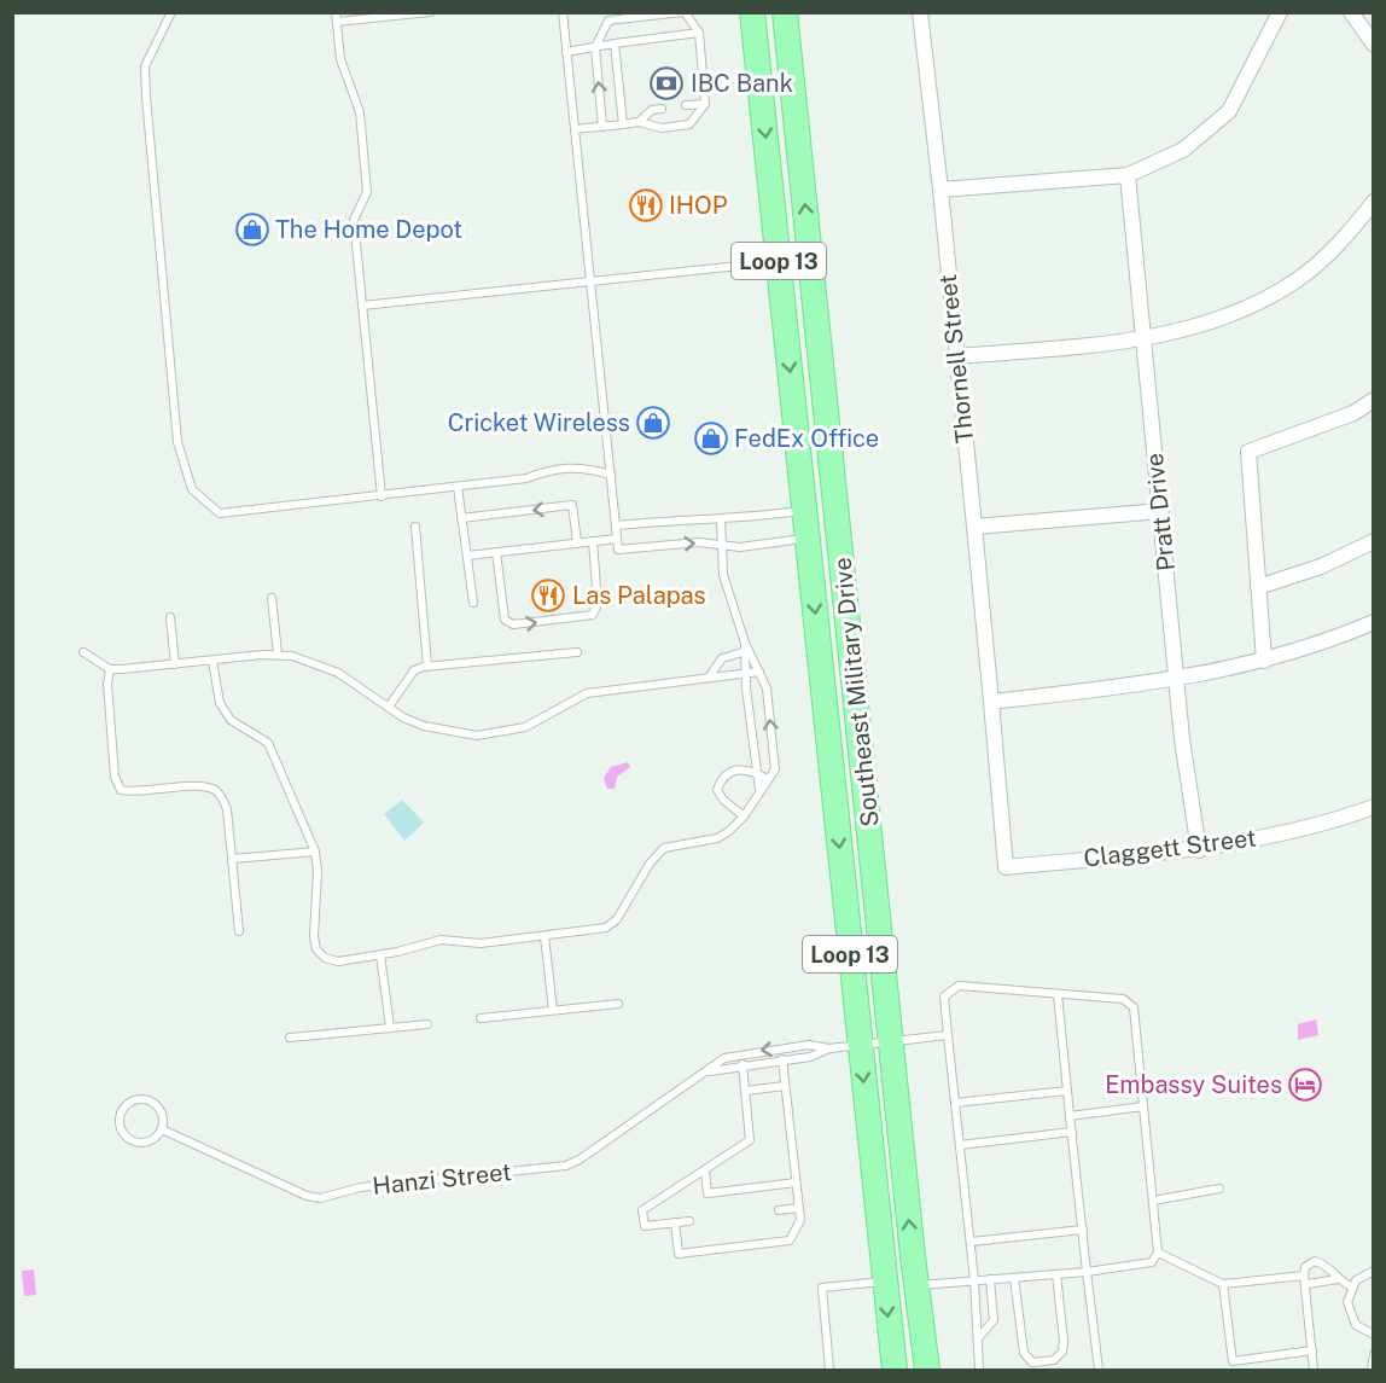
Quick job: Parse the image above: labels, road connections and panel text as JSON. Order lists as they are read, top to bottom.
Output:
{
  "streets": {
    "main road": ["Loop 13", "Southeast Military Drive"],
    "street": ["Thornell Street", "Pratt Drive", "Claggett Street"],
    "lane": ["Hanzi Street"]
  },
  "crossings": [
    ["Thornell Street", "Claggett Street"],
    ["Pratt Drive", "Claggett Street"],
    ["Southeast Military Drive", "Hanzi Street"]
  ],
  "places": {
    "bank": ["IBC Bank"],
    "restaurant": ["IHOP", "Las Palapas"],
    "shop": ["The Home Depot", "Cricket Wireless", "FedEx Office"],
    "hotel": ["Embassy Suites"]
  }
}
